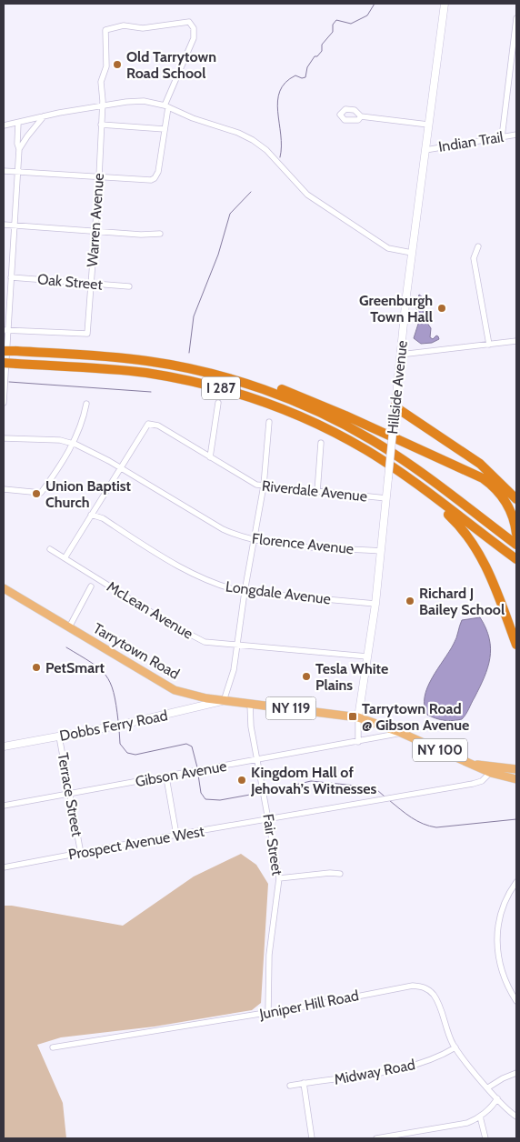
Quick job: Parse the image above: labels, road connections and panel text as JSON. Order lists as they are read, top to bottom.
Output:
{
  "streets": {
    "highway": ["I 287"],
    "main road": [
      "Hillside Avenue",
      "Tarrytown Road",
      "NY 119",
      "Dobbs Ferry Road",
      "NY 100"
    ],
    "street": [
      "Indian Trail",
      "Warren Avenue",
      "Oak Street",
      "Riverdale Avenue",
      "Florence Avenue",
      "Longdale Avenue",
      "McLean Avenue",
      "Gibson Avenue",
      "Terrace Street",
      "Prospect Avenue West",
      "Fair Street",
      "Juniper Hill Road",
      "Midway Road"
    ]
  },
  "crossings": [
    ["Indian Trail", "Hillside Avenue"],
    ["Warren Avenue", "Oak Street"],
    ["Hillside Avenue", "Riverdale Avenue"],
    ["Hillside Avenue", "Florence Avenue"],
    ["Hillside Avenue", "Longdale Avenue"],
    ["Hillside Avenue", "McLean Avenue"],
    ["Hillside Avenue", "Tarrytown Road"],
    ["Riverdale Avenue", "Florence Avenue"],
    ["Tarrytown Road", "Dobbs Ferry Road"],
    ["Tarrytown Road", "Gibson Avenue"],
    ["Tarrytown Road", "Prospect Avenue West"],
    ["Tarrytown Road", "Fair Street"],
    ["Dobbs Ferry Road", "Terrace Street"],
    ["Gibson Avenue", "Terrace Street"],
    ["Gibson Avenue", "Fair Street"],
    ["Terrace Street", "Prospect Avenue West"],
    ["Prospect Avenue West", "Fair Street"],
    ["Fair Street", "Juniper Hill Road"],
    ["Juniper Hill Road", "Midway Road"]
  ],
  "places": {
    "other": [
      "Old Tarrytown Road School",
      "Greenburgh Town Hall",
      "Union Baptist Church",
      "Richard J Bailey School",
      "PetSmart",
      "Tesla White Plains",
      "Kingdom Hall of Jehovah’s Witnesses"
    ],
    "transit": ["Tarrytown Road @ Gibson Avenue"]
  }
}
